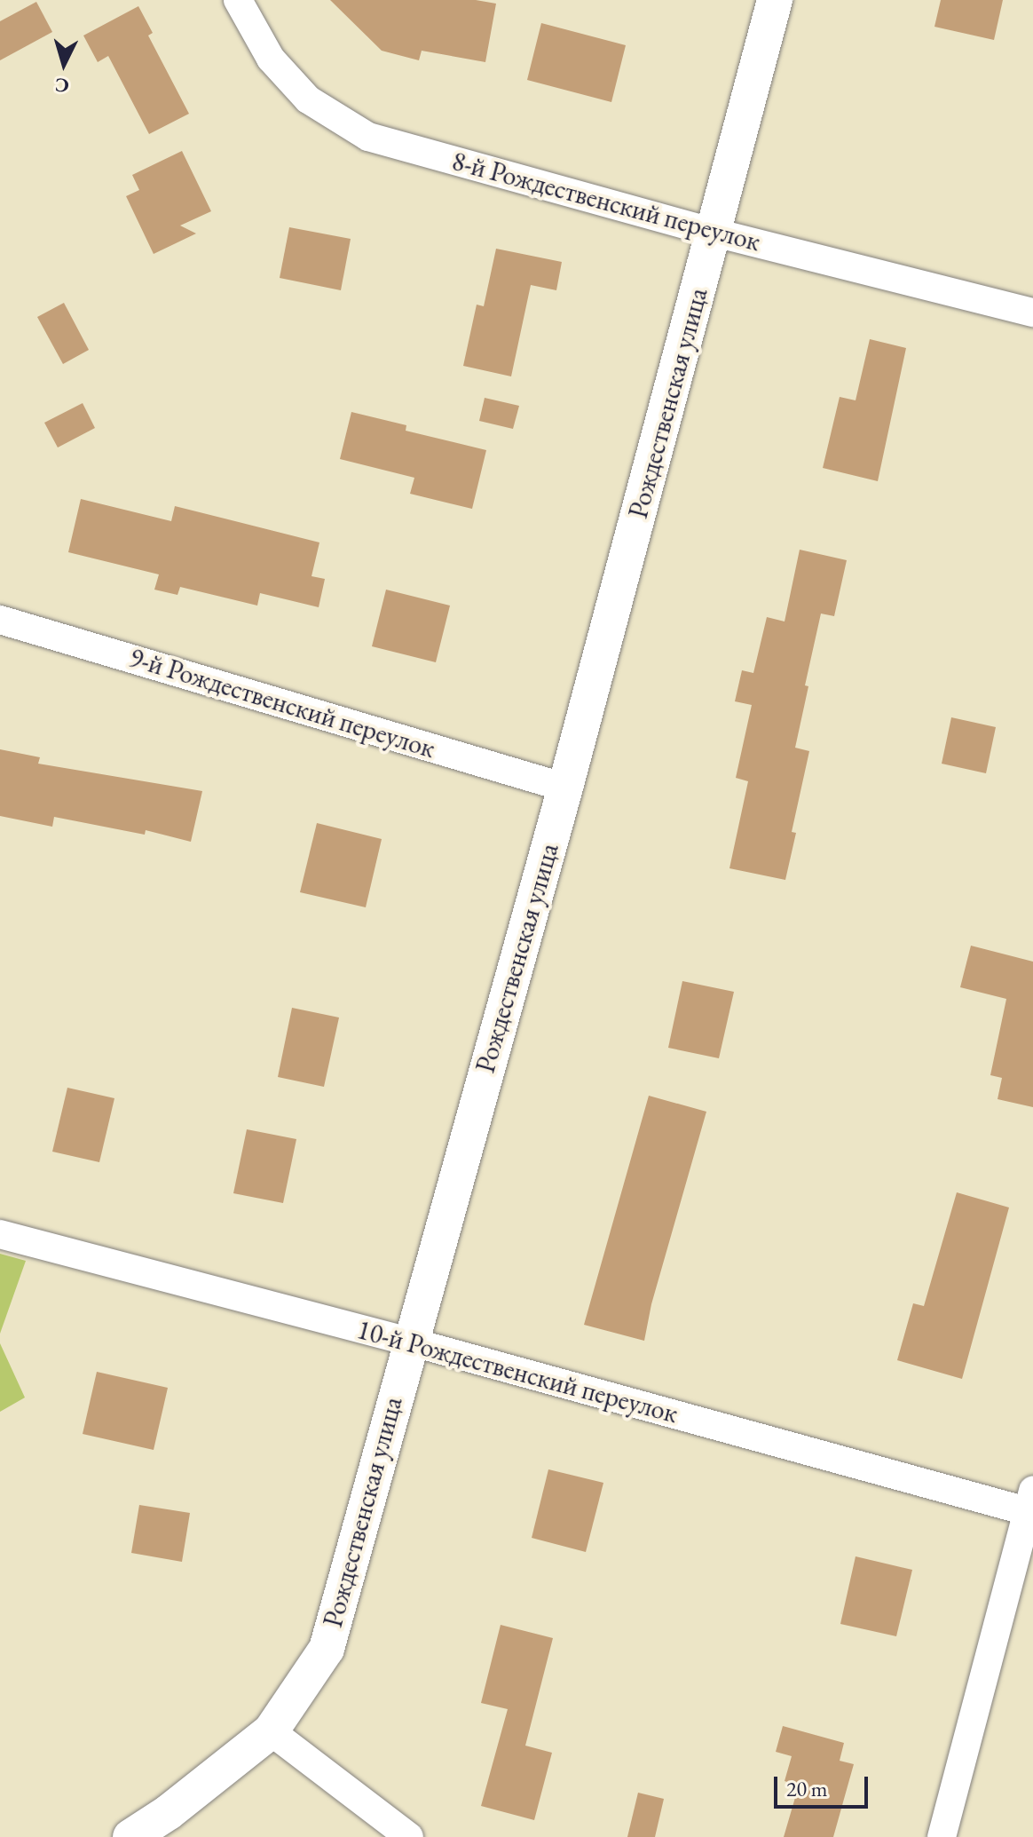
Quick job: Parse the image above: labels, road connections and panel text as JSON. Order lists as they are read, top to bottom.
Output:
{
  "streets": {
    "street": [
      "8-й Рождественский переулок",
      "Рождественская улица",
      "9-й Рождественский переулок",
      "10-й Рождественский переулок"
    ]
  },
  "crossings": [
    ["8-й Рождественский переулок", "Рождественская улица"],
    ["Рождественская улица", "9-й Рождественский переулок"],
    ["Рождественская улица", "10-й Рождественский переулок"]
  ],
  "scale_bar": "20 m",
  "north": "bottom"
}
